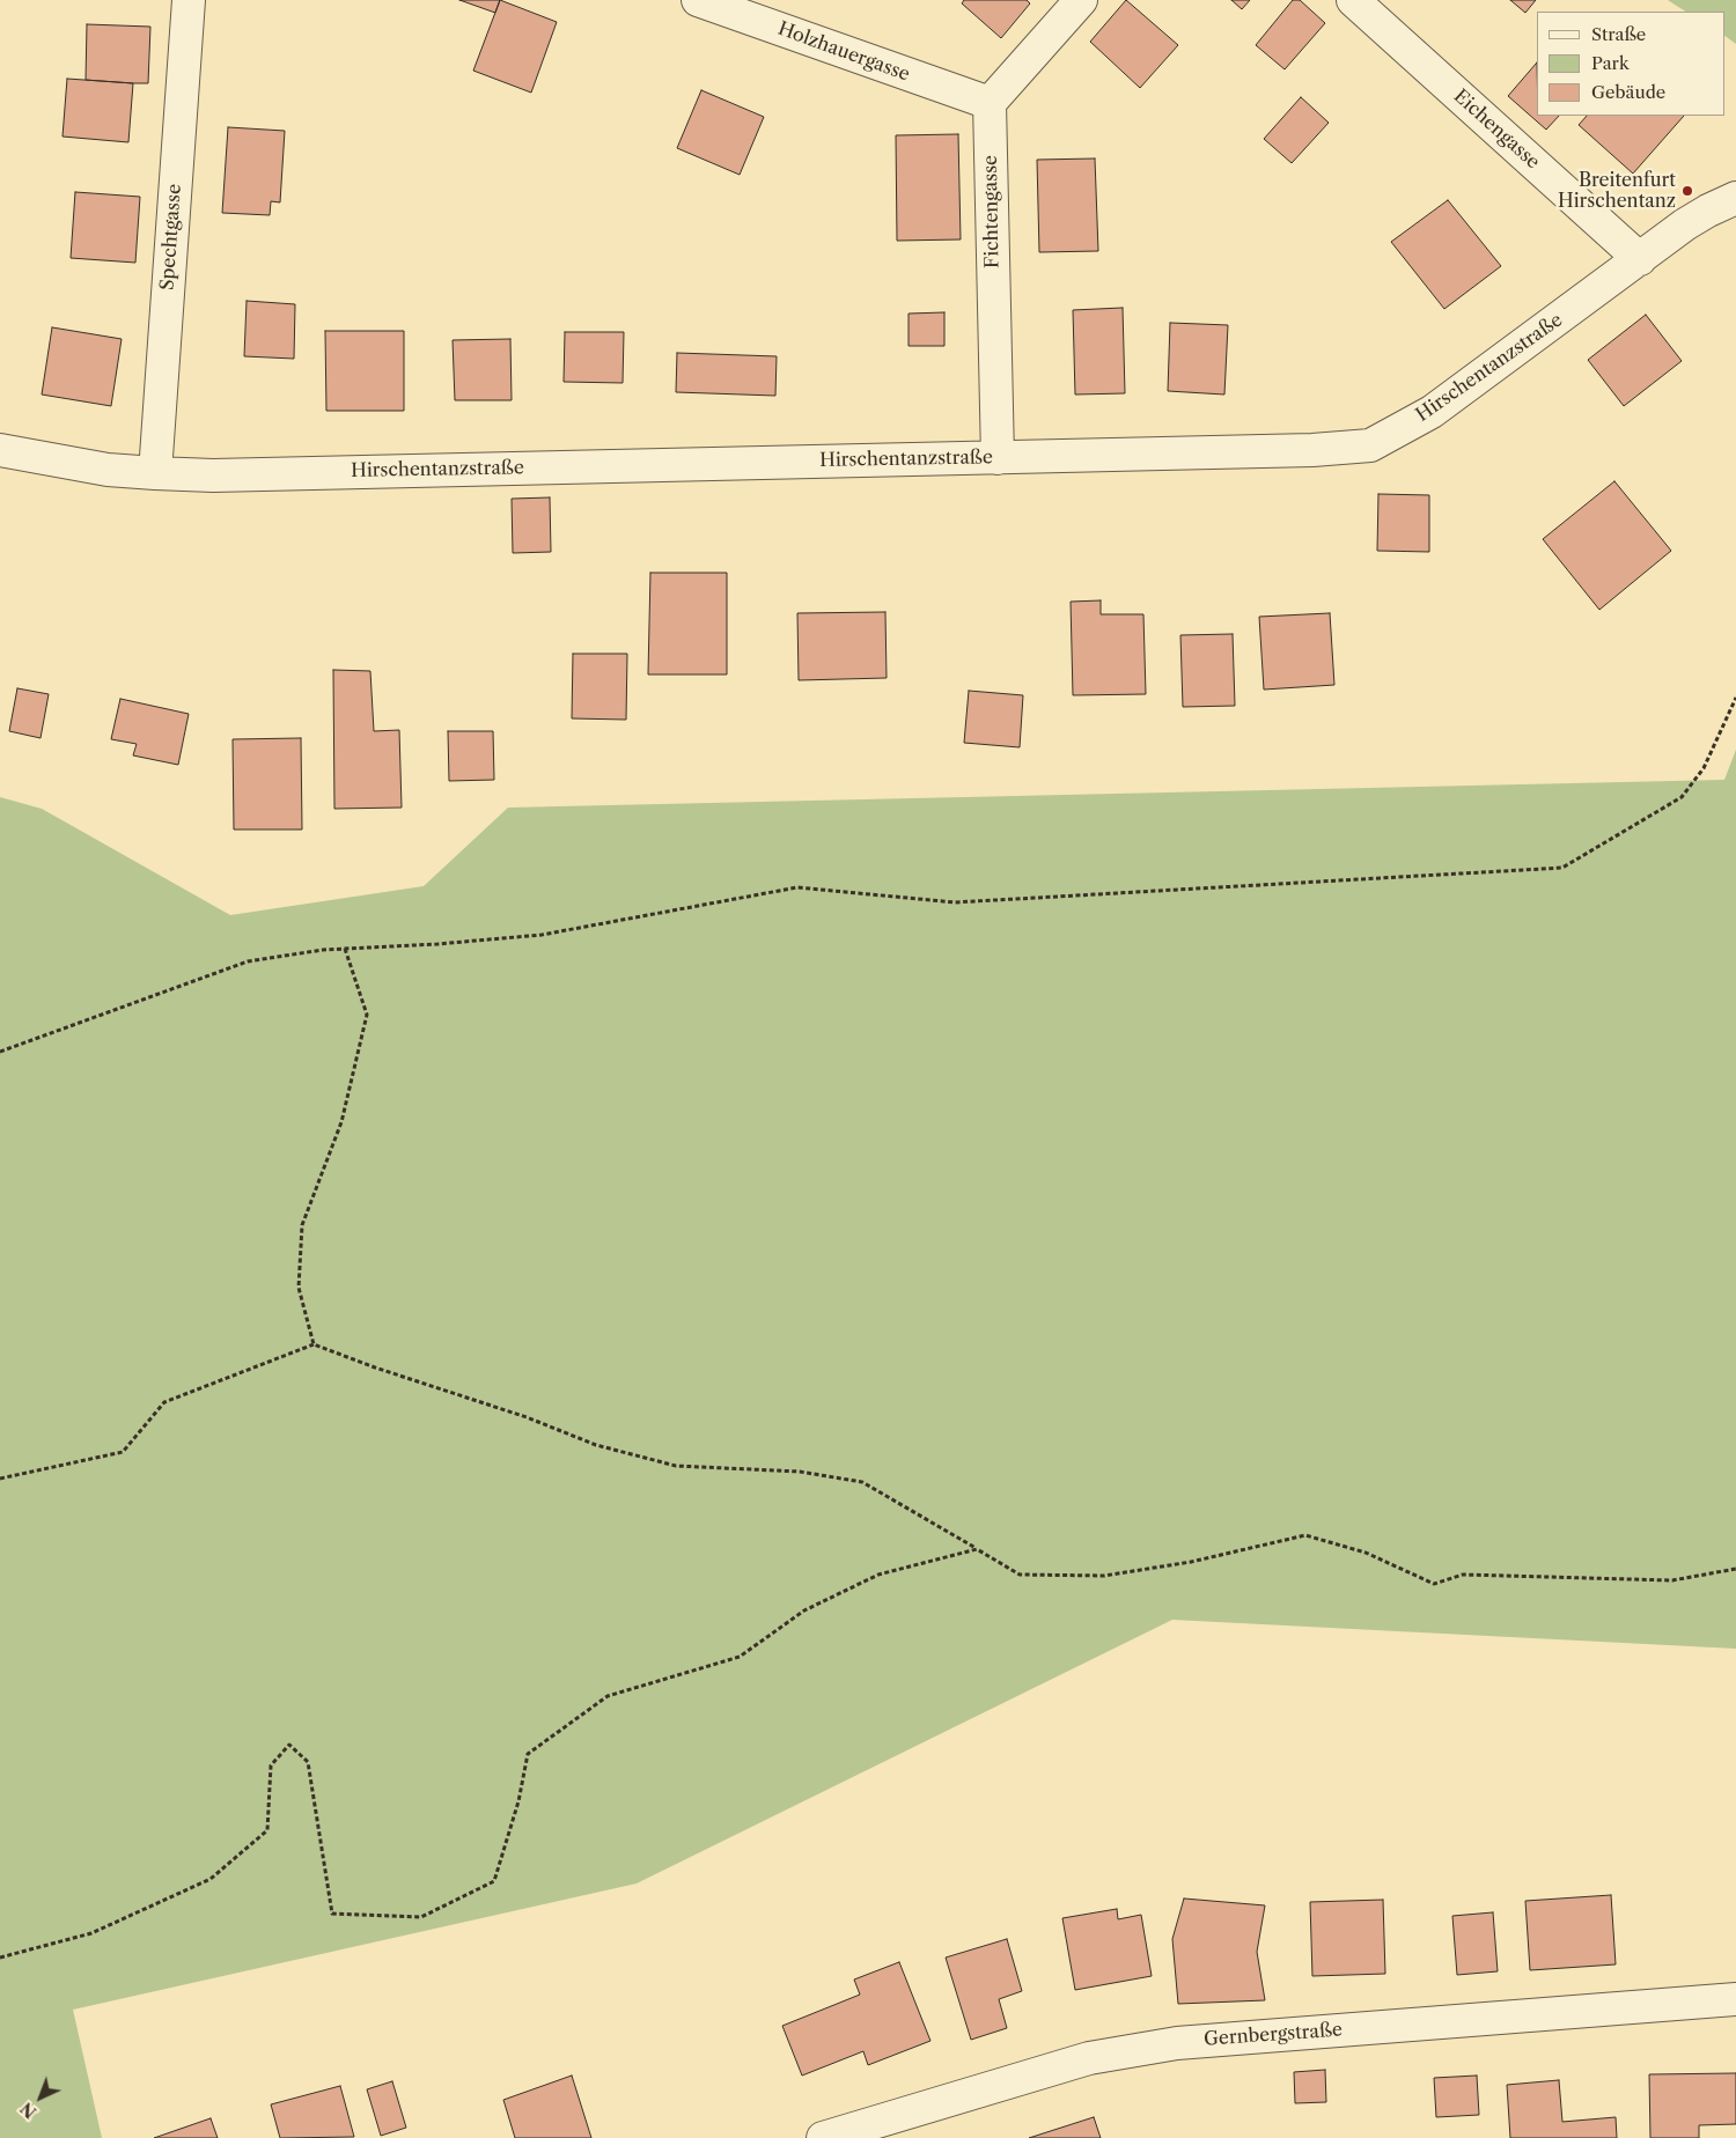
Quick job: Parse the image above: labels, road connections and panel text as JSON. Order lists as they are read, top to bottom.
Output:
{
  "streets": {
    "street": [
      "Holzhauergasse",
      "Eichengasse",
      "Fichtengasse",
      "Spechtgasse",
      "Hirschentanzstraße",
      "Gernbergstraße"
    ]
  },
  "crossings": [
    ["Holzhauergasse", "Fichtengasse"],
    ["Eichengasse", "Hirschentanzstraße"],
    ["Fichtengasse", "Hirschentanzstraße"],
    ["Spechtgasse", "Hirschentanzstraße"]
  ],
  "places": ["Breitenfurt Hirschentanz"],
  "legend": ["Straße", "Park", "Gebäude"],
  "north": "bottom left"
}
